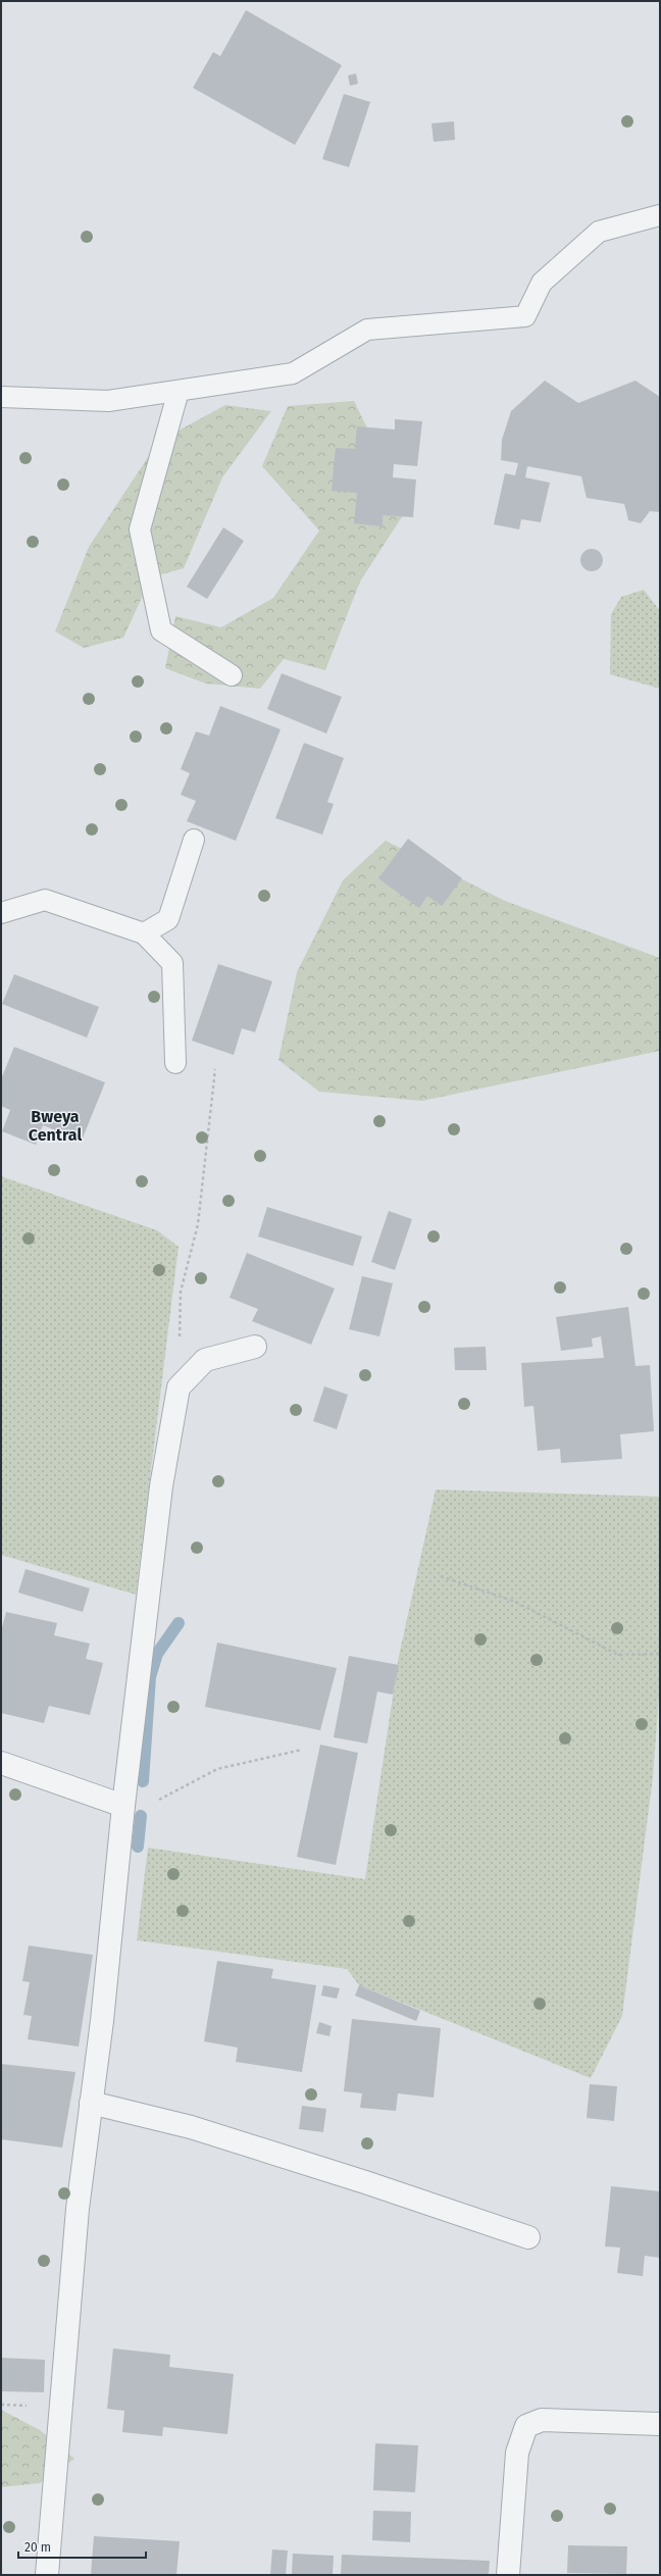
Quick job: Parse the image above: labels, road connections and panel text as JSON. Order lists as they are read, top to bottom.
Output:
{
  "districts": ["Bweya Central"],
  "scale_bar": "20 m"
}
